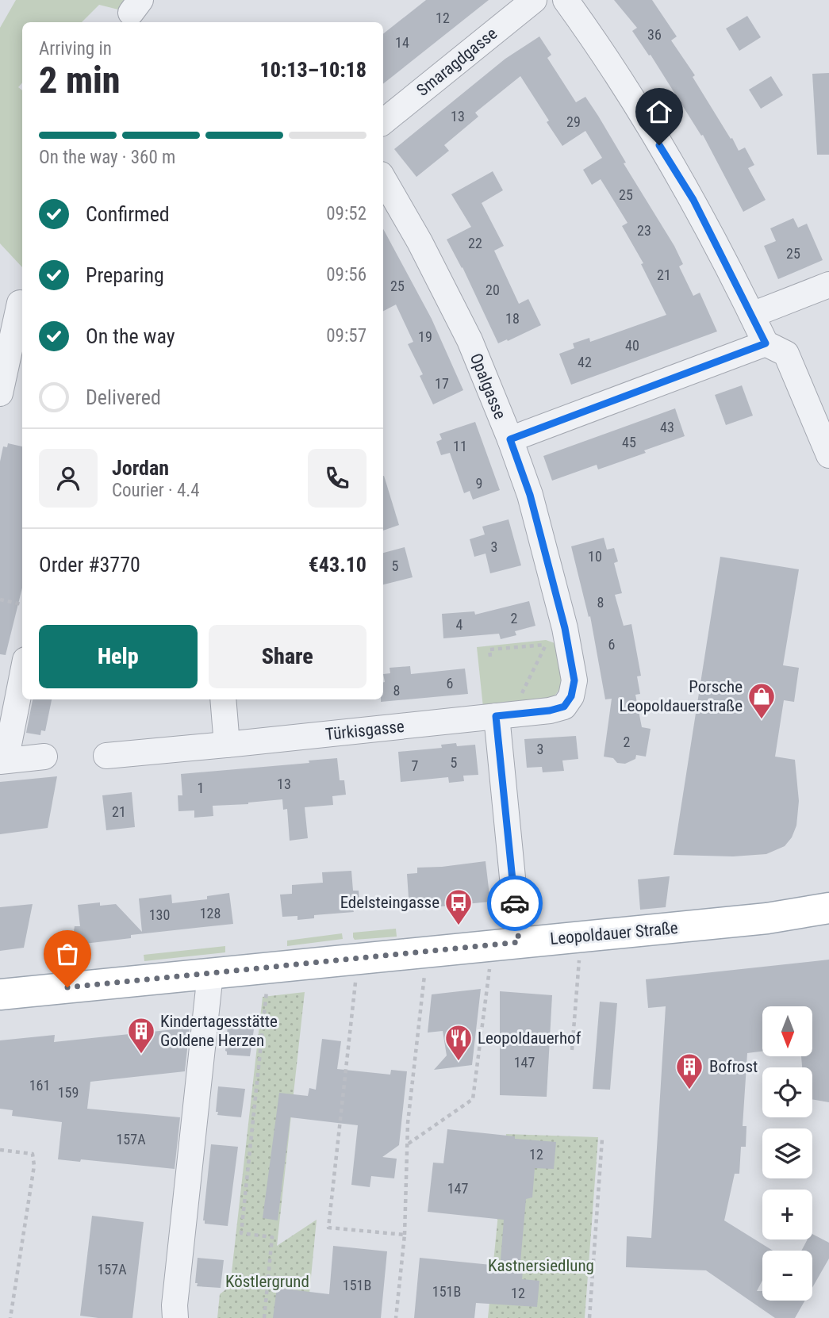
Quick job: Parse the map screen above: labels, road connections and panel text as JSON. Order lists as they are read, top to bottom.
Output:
{
  "streets": {
    "main road": ["Leopoldauer Straße"],
    "street": ["Smaragdgasse", "Opalgasse", "Türkisgasse"]
  },
  "crossings": [
    ["Opalgasse", "Türkisgasse"]
  ],
  "parks": ["Kastnersiedlung", "Köstlergrund"],
  "places": {
    "shop": ["Porsche Leopoldauerstraße"],
    "bus stop": ["Edelsteingasse"],
    "building": ["Kindertagesstätte Goldene Herzen", "Bofrost"],
    "restaurant": ["Leopoldauerhof"]
  },
  "house_numbers": [
    "12",
    "36",
    "14",
    "13",
    "29",
    "25",
    "23",
    "22",
    "25",
    "21",
    "25",
    "20",
    "18",
    "19",
    "40",
    "42",
    "17",
    "43",
    "45",
    "11",
    "9",
    "3",
    "10",
    "5",
    "8",
    "2",
    "4",
    "6",
    "6",
    "8",
    "2",
    "3",
    "5",
    "7",
    "13",
    "1",
    "21",
    "128",
    "130",
    "147",
    "161",
    "159",
    "157A",
    "12",
    "147",
    "157A",
    "151B",
    "151B",
    "12"
  ],
  "north": "bottom",
  "page": {
    "heading": ["2 min", "Arriving in", "10:13–10:18"],
    "panel": [
      "Jordan",
      "Courier · 4.4",
      "Order #3770",
      "€43.10"
    ],
    "bar": "On the way · 360 m",
    "list": [
      ["Confirmed", "09:52"],
      ["Preparing", "09:56"],
      ["On the way", "09:57"],
      "Delivered"
    ],
    "buttons": ["Help", "Share"],
    "map_buttons": ["+", "−"]
  }
}
